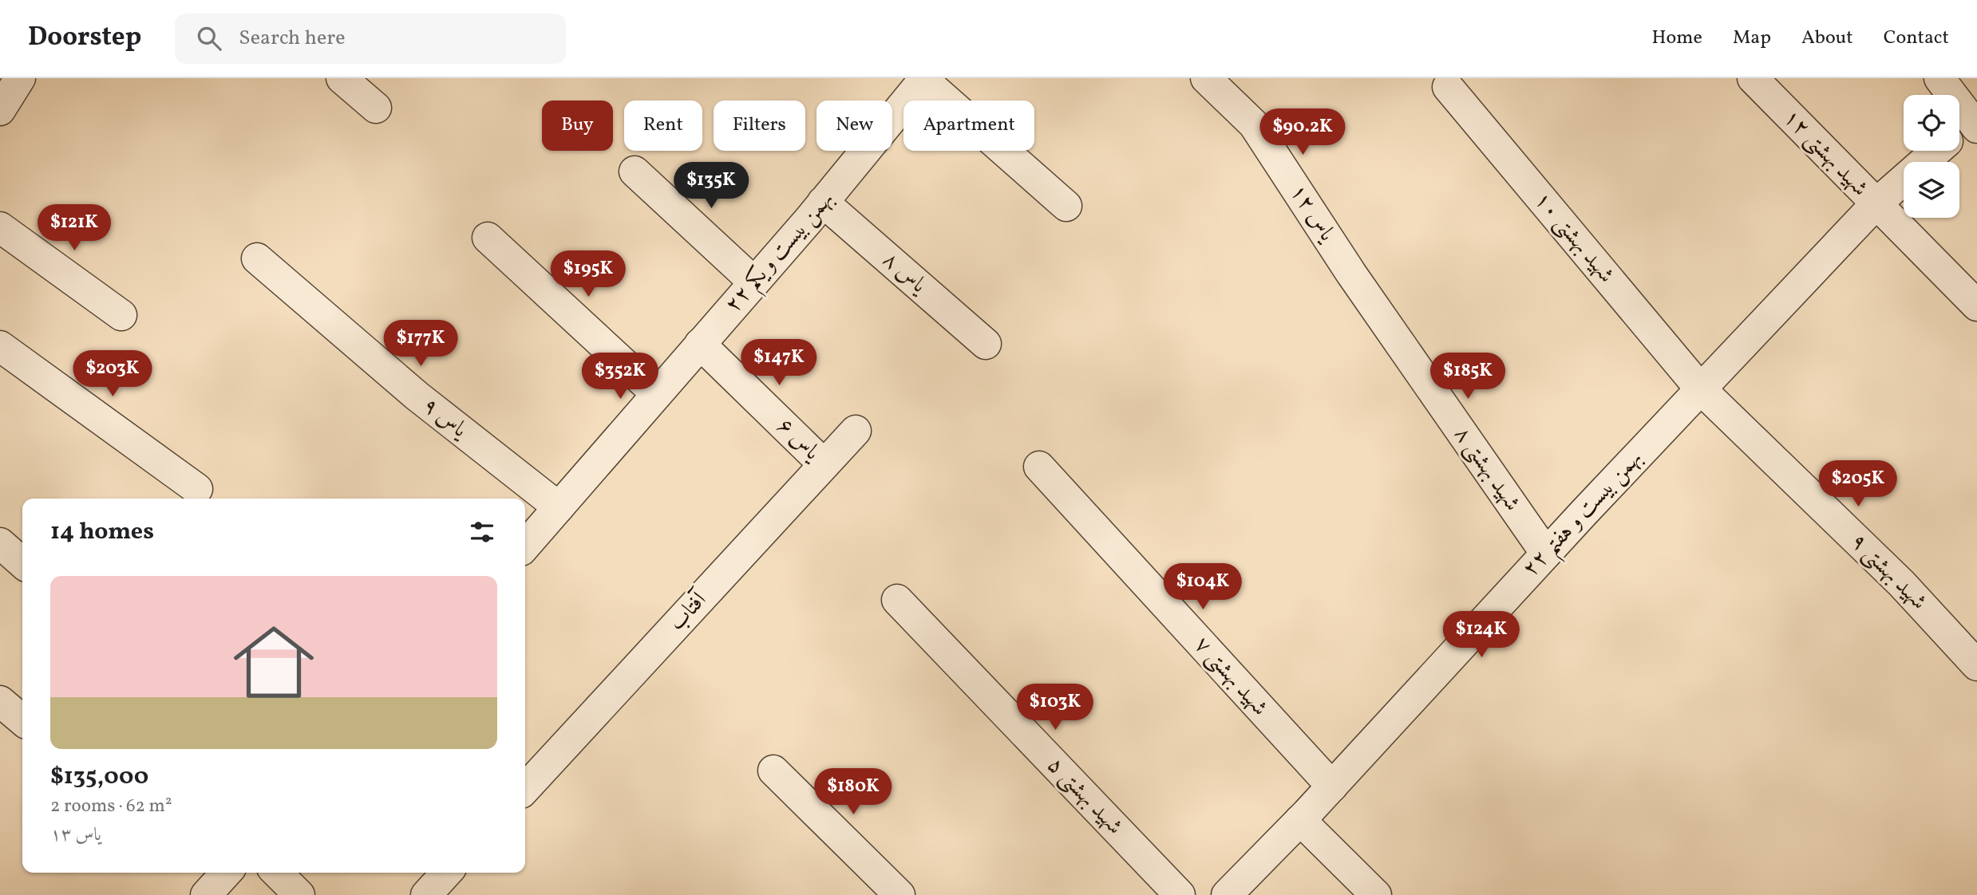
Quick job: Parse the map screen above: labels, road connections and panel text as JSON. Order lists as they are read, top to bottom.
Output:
{
  "streets": {
    "street": [
      "شهید بهشتی ۱۲",
      "یاس ۱۲",
      "شهید بهشتی ۱۰",
      "۲۲ بهمن بیست و یکم",
      "یاس ۸",
      "یاس ۹",
      "یاس ۶",
      "شهید بهشتی ۸",
      "۲۲ بهمن بیست و هفتم",
      "شهید بهشتی ۹",
      "آفتاب",
      "شهید بهشتی ۷",
      "شهید بهشتی ۵"
    ]
  },
  "crossings": [
    ["شهید بهشتی ۱۲", "۲۲ بهمن بیست و هفتم"],
    ["یاس ۱۲", "شهید بهشتی ۸"],
    ["شهید بهشتی ۱۰", "۲۲ بهمن بیست و هفتم"],
    ["شهید بهشتی ۱۰", "شهید بهشتی ۹"],
    ["۲۲ بهمن بیست و یکم", "یاس ۸"],
    ["۲۲ بهمن بیست و یکم", "یاس ۹"],
    ["۲۲ بهمن بیست و یکم", "یاس ۶"],
    ["یاس ۶", "آفتاب"],
    ["شهید بهشتی ۸", "۲۲ بهمن بیست و هفتم"],
    ["۲۲ بهمن بیست و هفتم", "شهید بهشتی ۹"],
    ["۲۲ بهمن بیست و هفتم", "شهید بهشتی ۷"]
  ],
  "page": {
    "header": "Doorstep",
    "search": "Search here",
    "nav": [
      "Home",
      "Map",
      "About",
      "Contact"
    ],
    "chip": [
      "Buy",
      "Rent",
      "Filters",
      "New",
      "Apartment"
    ],
    "price": [
      "$90.2K",
      "$135K",
      "$121K",
      "$195K",
      "$177K",
      "$147K",
      "$203K",
      "$352K",
      "$185K",
      "$205K",
      "$104K",
      "$124K",
      "$103K",
      "$180K"
    ],
    "heading": "14 homes",
    "list": [
      {
        "name": "$135,000",
        "note": "2 rooms · 62 m² · یاس ۱۳"
      }
    ]
  }
}
